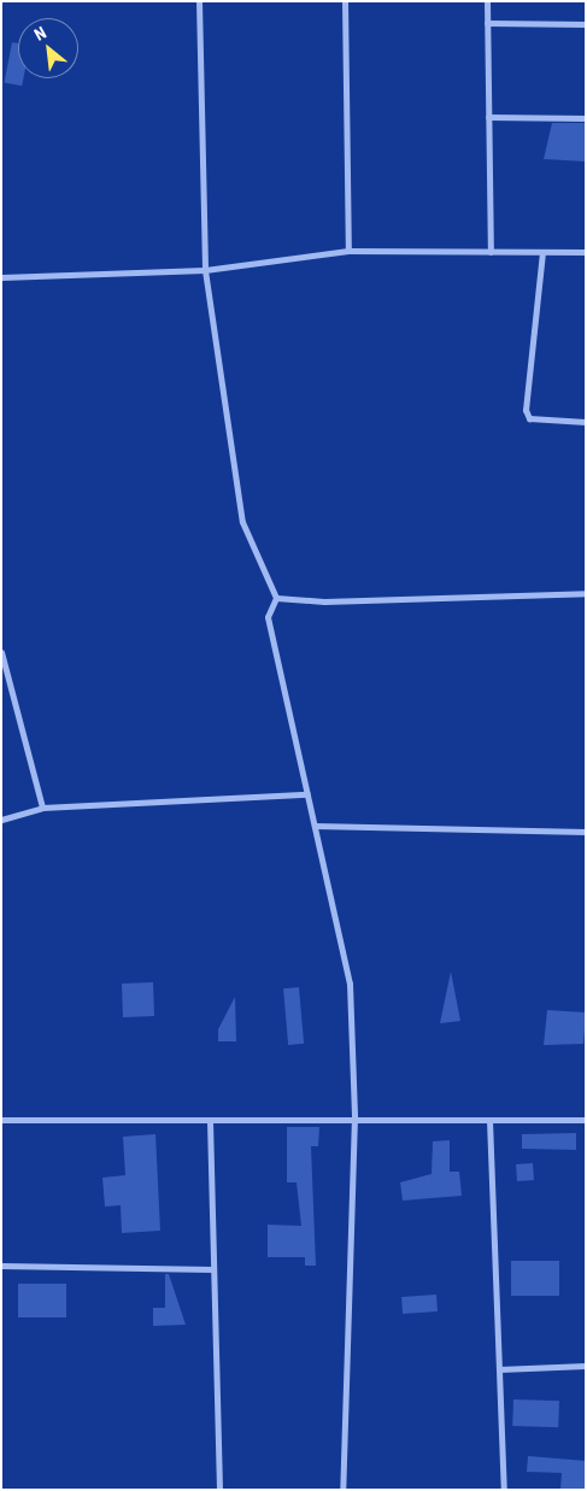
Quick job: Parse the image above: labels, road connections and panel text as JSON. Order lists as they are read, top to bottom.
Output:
{
  "north": "top left"
}
